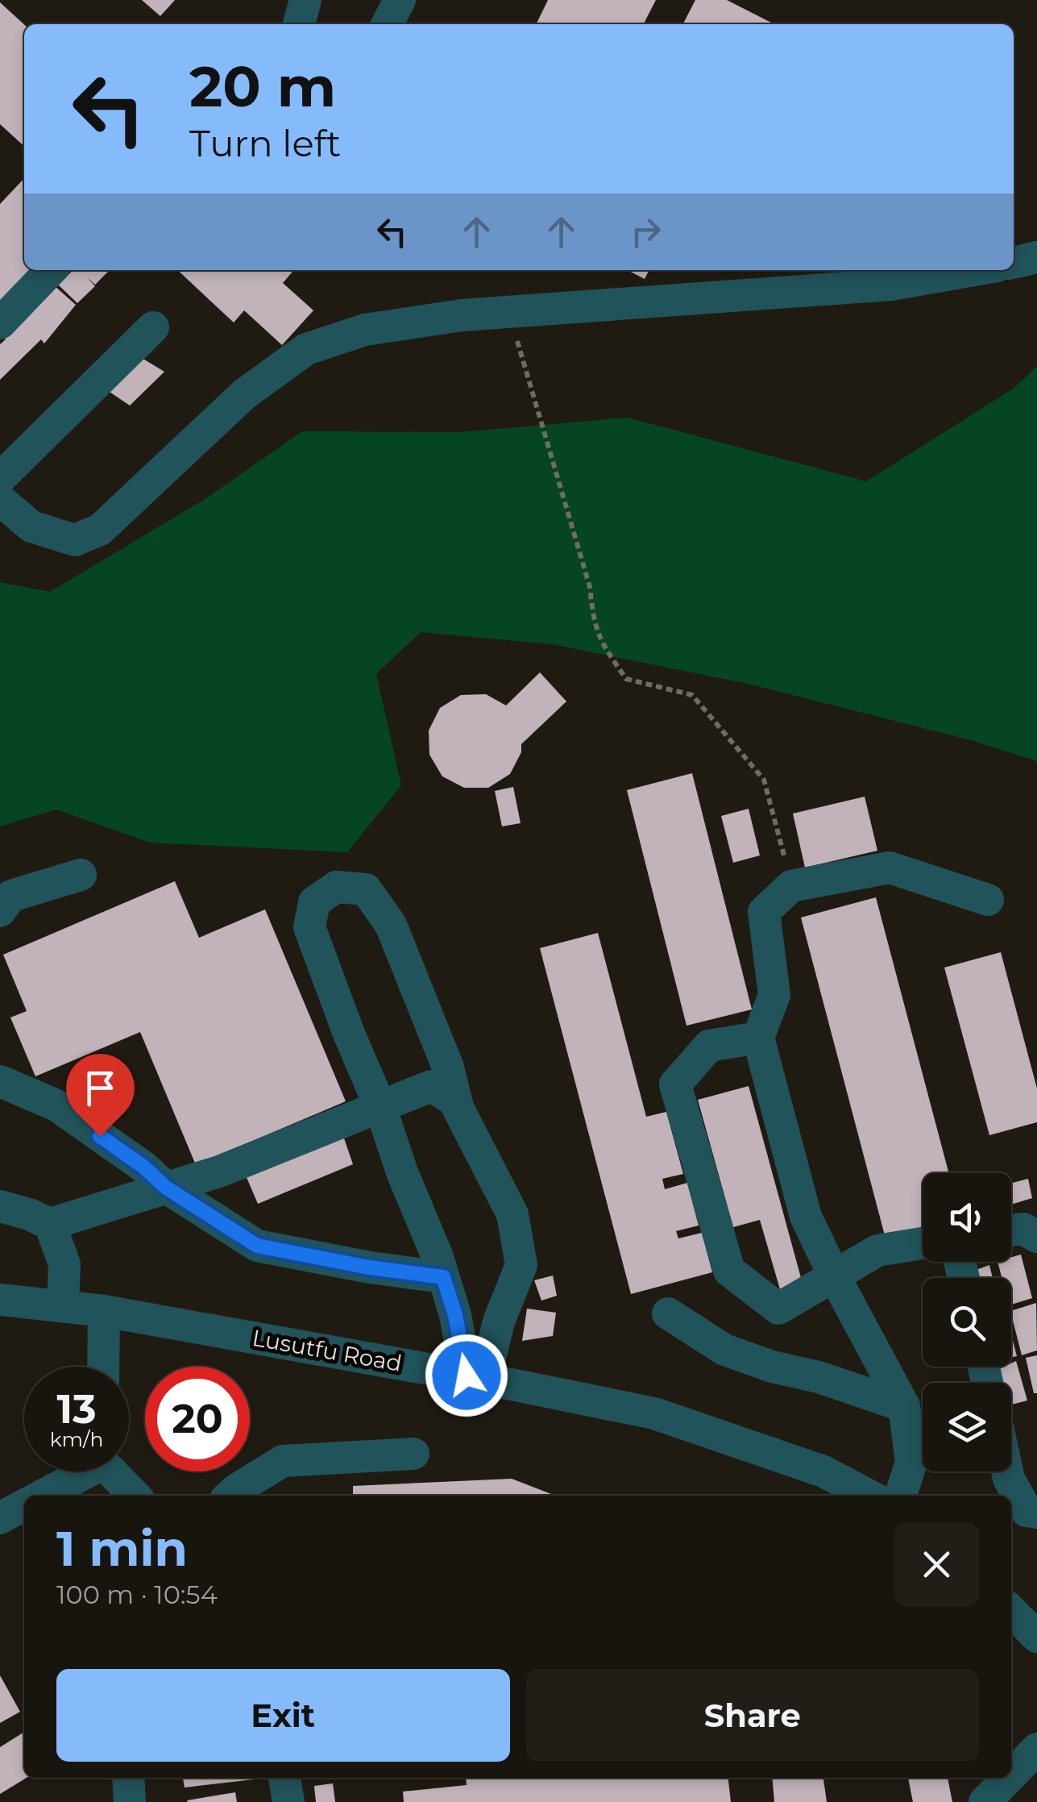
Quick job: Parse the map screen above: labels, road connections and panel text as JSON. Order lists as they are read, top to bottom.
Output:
{
  "streets": {
    "street": ["Lusutfu Road"]
  },
  "page": {
    "turn": ["20 m", "Turn left"],
    "speed": "13 km/h",
    "limit": "20",
    "heading": ["1 min", "100 m · 10:54"],
    "buttons": ["Exit", "Share"]
  }
}
